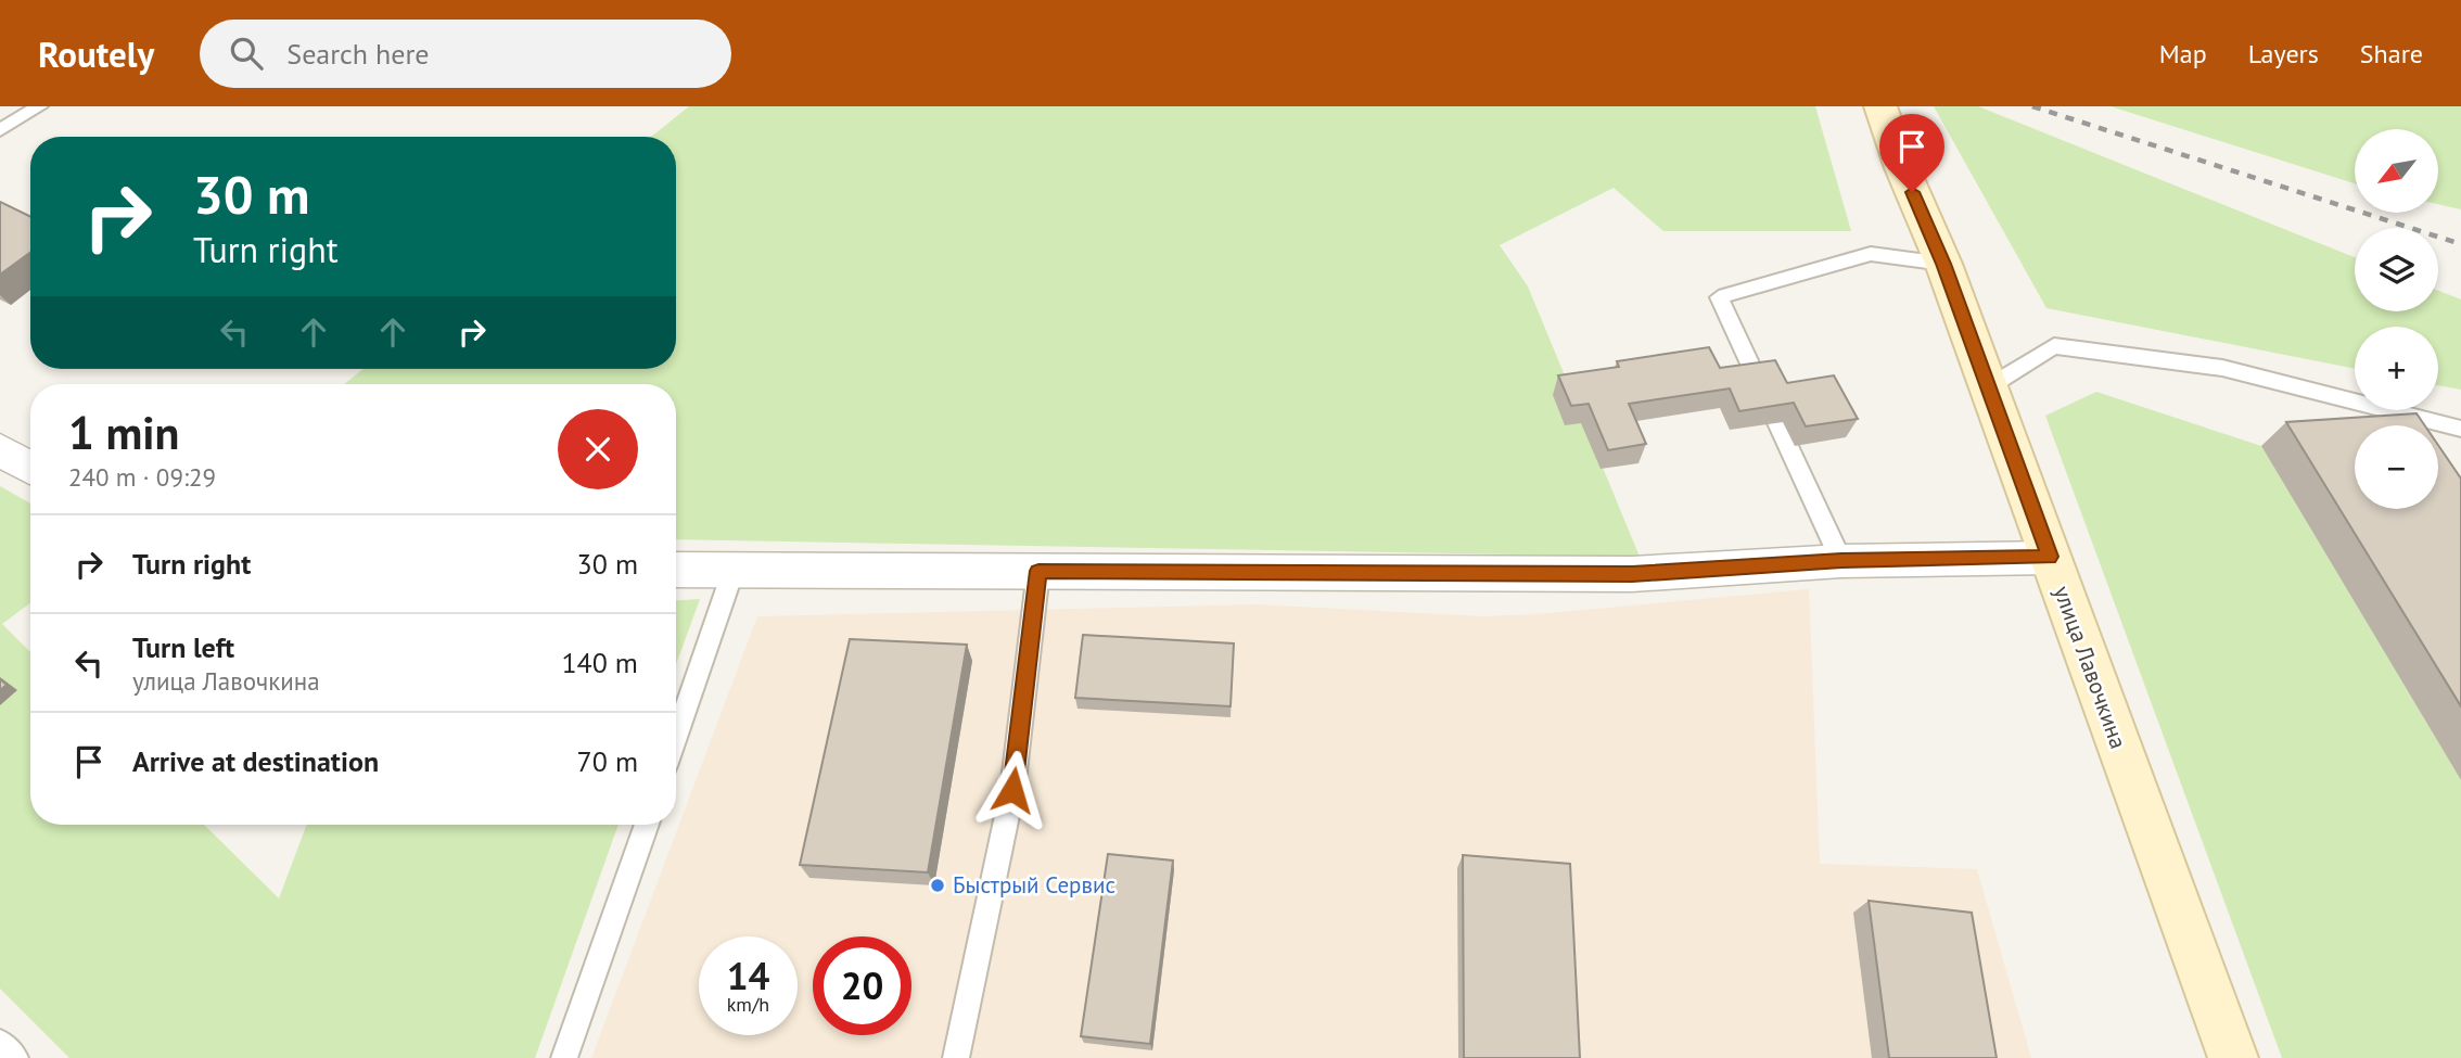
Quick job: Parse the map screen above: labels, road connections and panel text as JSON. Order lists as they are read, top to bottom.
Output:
{
  "streets": {
    "main road": ["улица Лавочкина"]
  },
  "places": ["Быстрый Сервис"],
  "north": "bottom left",
  "page": {
    "header": "Routely",
    "search": "Search here",
    "nav": ["Map", "Layers", "Share"],
    "map_buttons": ["+", "−"],
    "turn": ["30 m", "Turn right"],
    "heading": ["1 min", "240 m · 09:29"],
    "list": [
      {
        "name": "Turn right",
        "value": "30 m"
      },
      {
        "name": "Turn left",
        "note": "улица Лавочкина",
        "value": "140 m"
      },
      {
        "name": "Arrive at destination",
        "value": "70 m"
      }
    ],
    "speed": "14 km/h",
    "limit": "20"
  }
}
